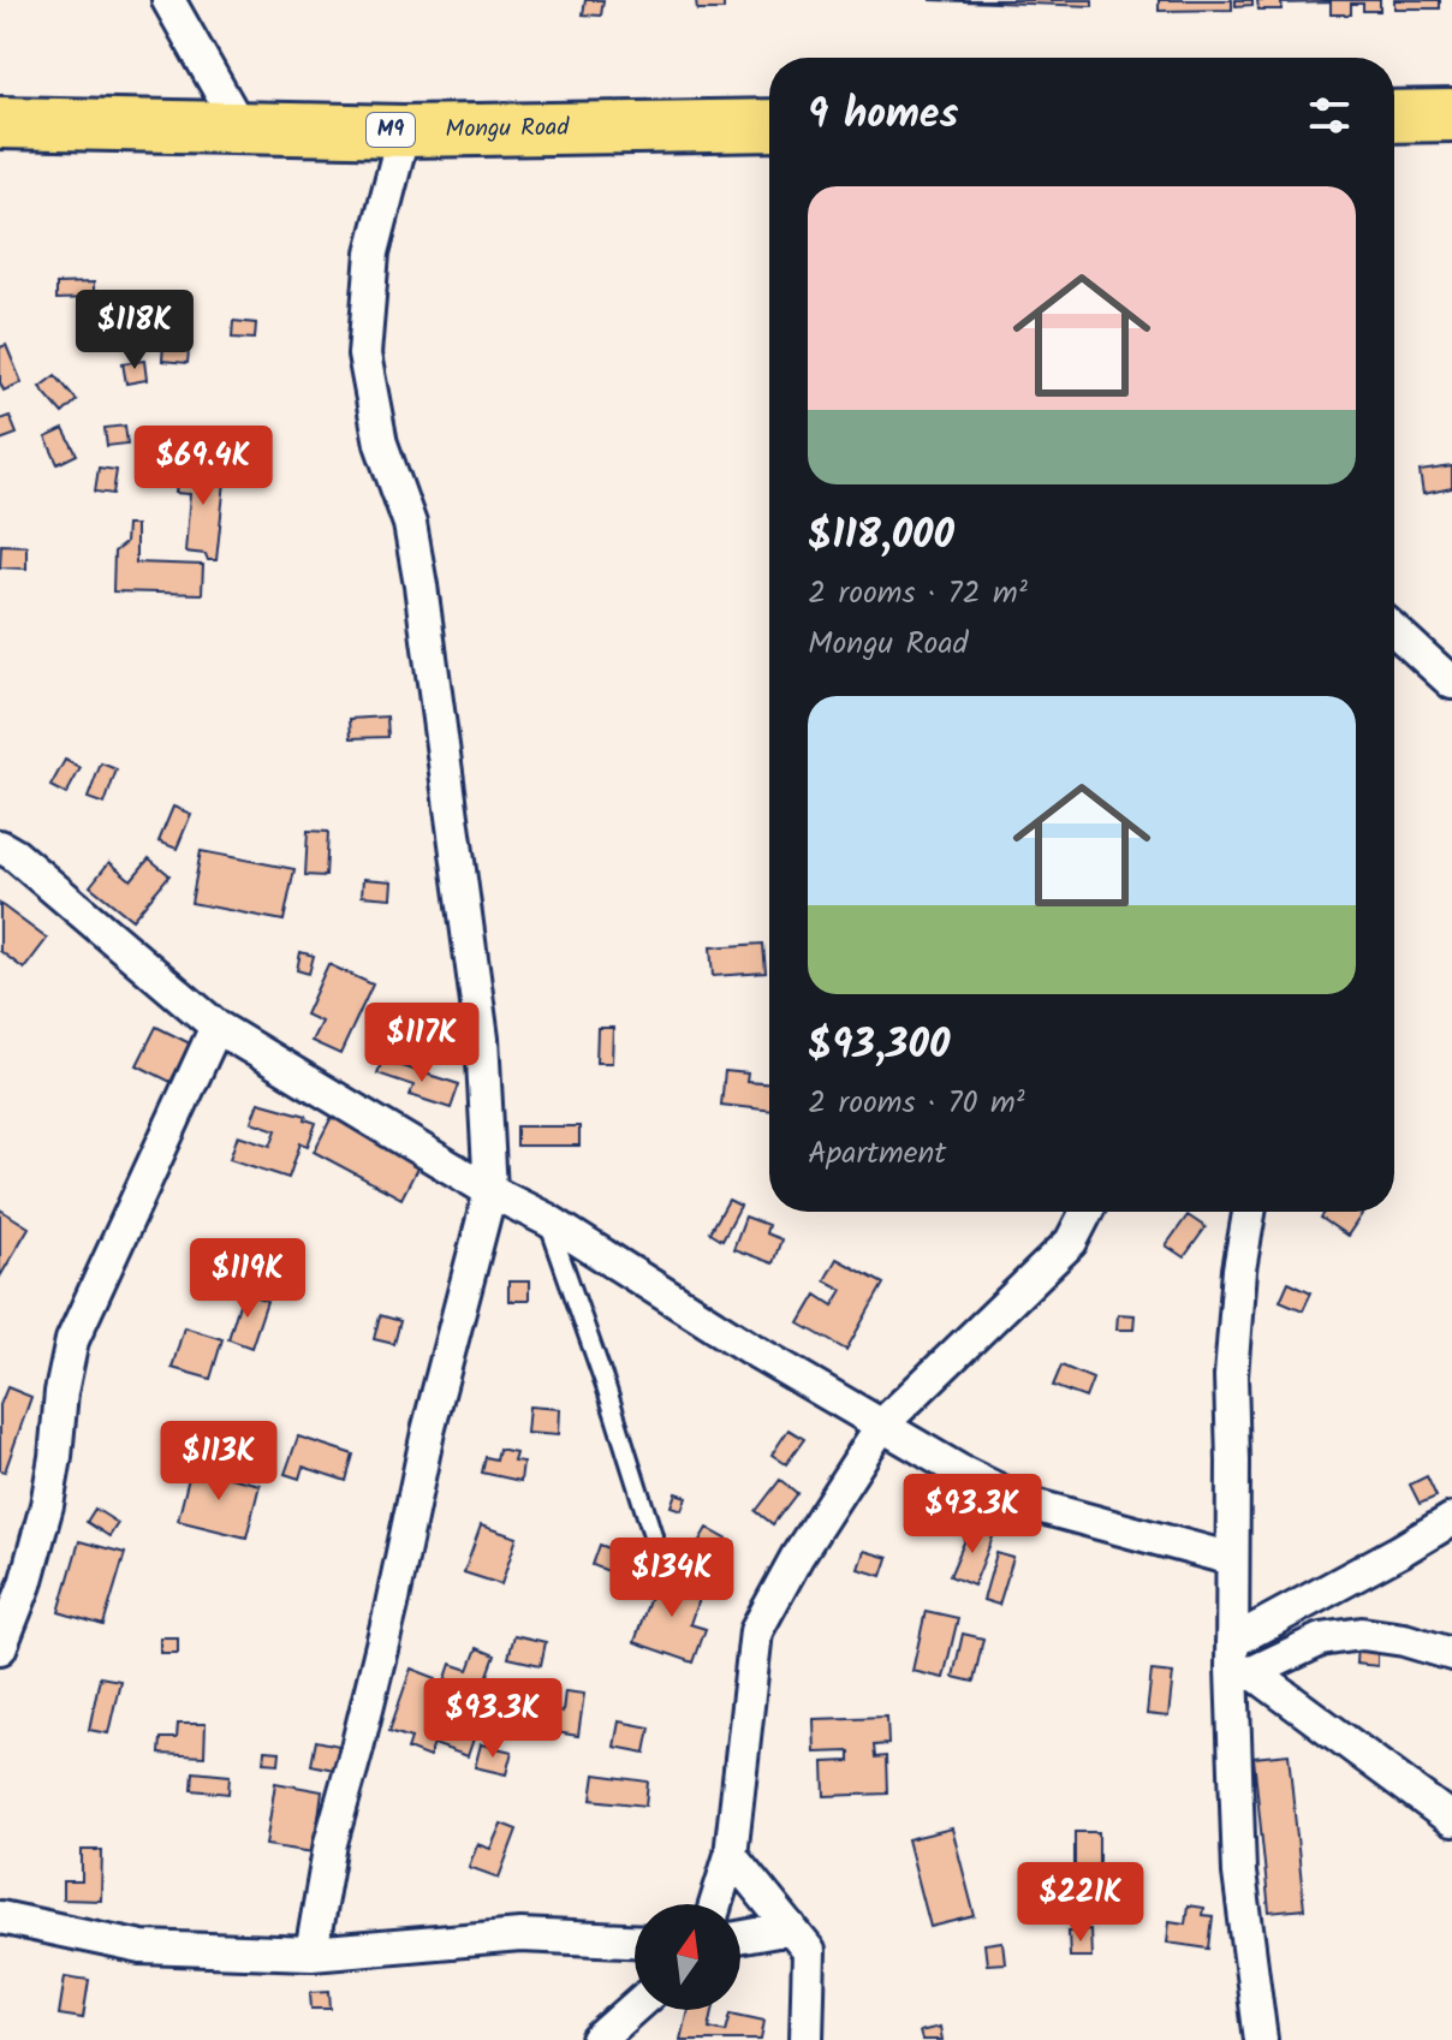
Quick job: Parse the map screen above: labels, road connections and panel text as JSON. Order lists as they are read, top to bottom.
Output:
{
  "streets": {
    "main road": ["Mongu Road", "M9"]
  },
  "north": "top",
  "page": {
    "heading": "9 homes",
    "list": [
      {
        "name": "$118,000",
        "note": "2 rooms · 72 m² · Mongu Road"
      },
      {
        "name": "$93,300",
        "note": "2 rooms · 70 m² · Apartment"
      }
    ],
    "price": [
      "$118K",
      "$69.4K",
      "$117K",
      "$119K",
      "$113K",
      "$93.3K",
      "$134K",
      "$93.3K",
      "$221K"
    ]
  }
}
